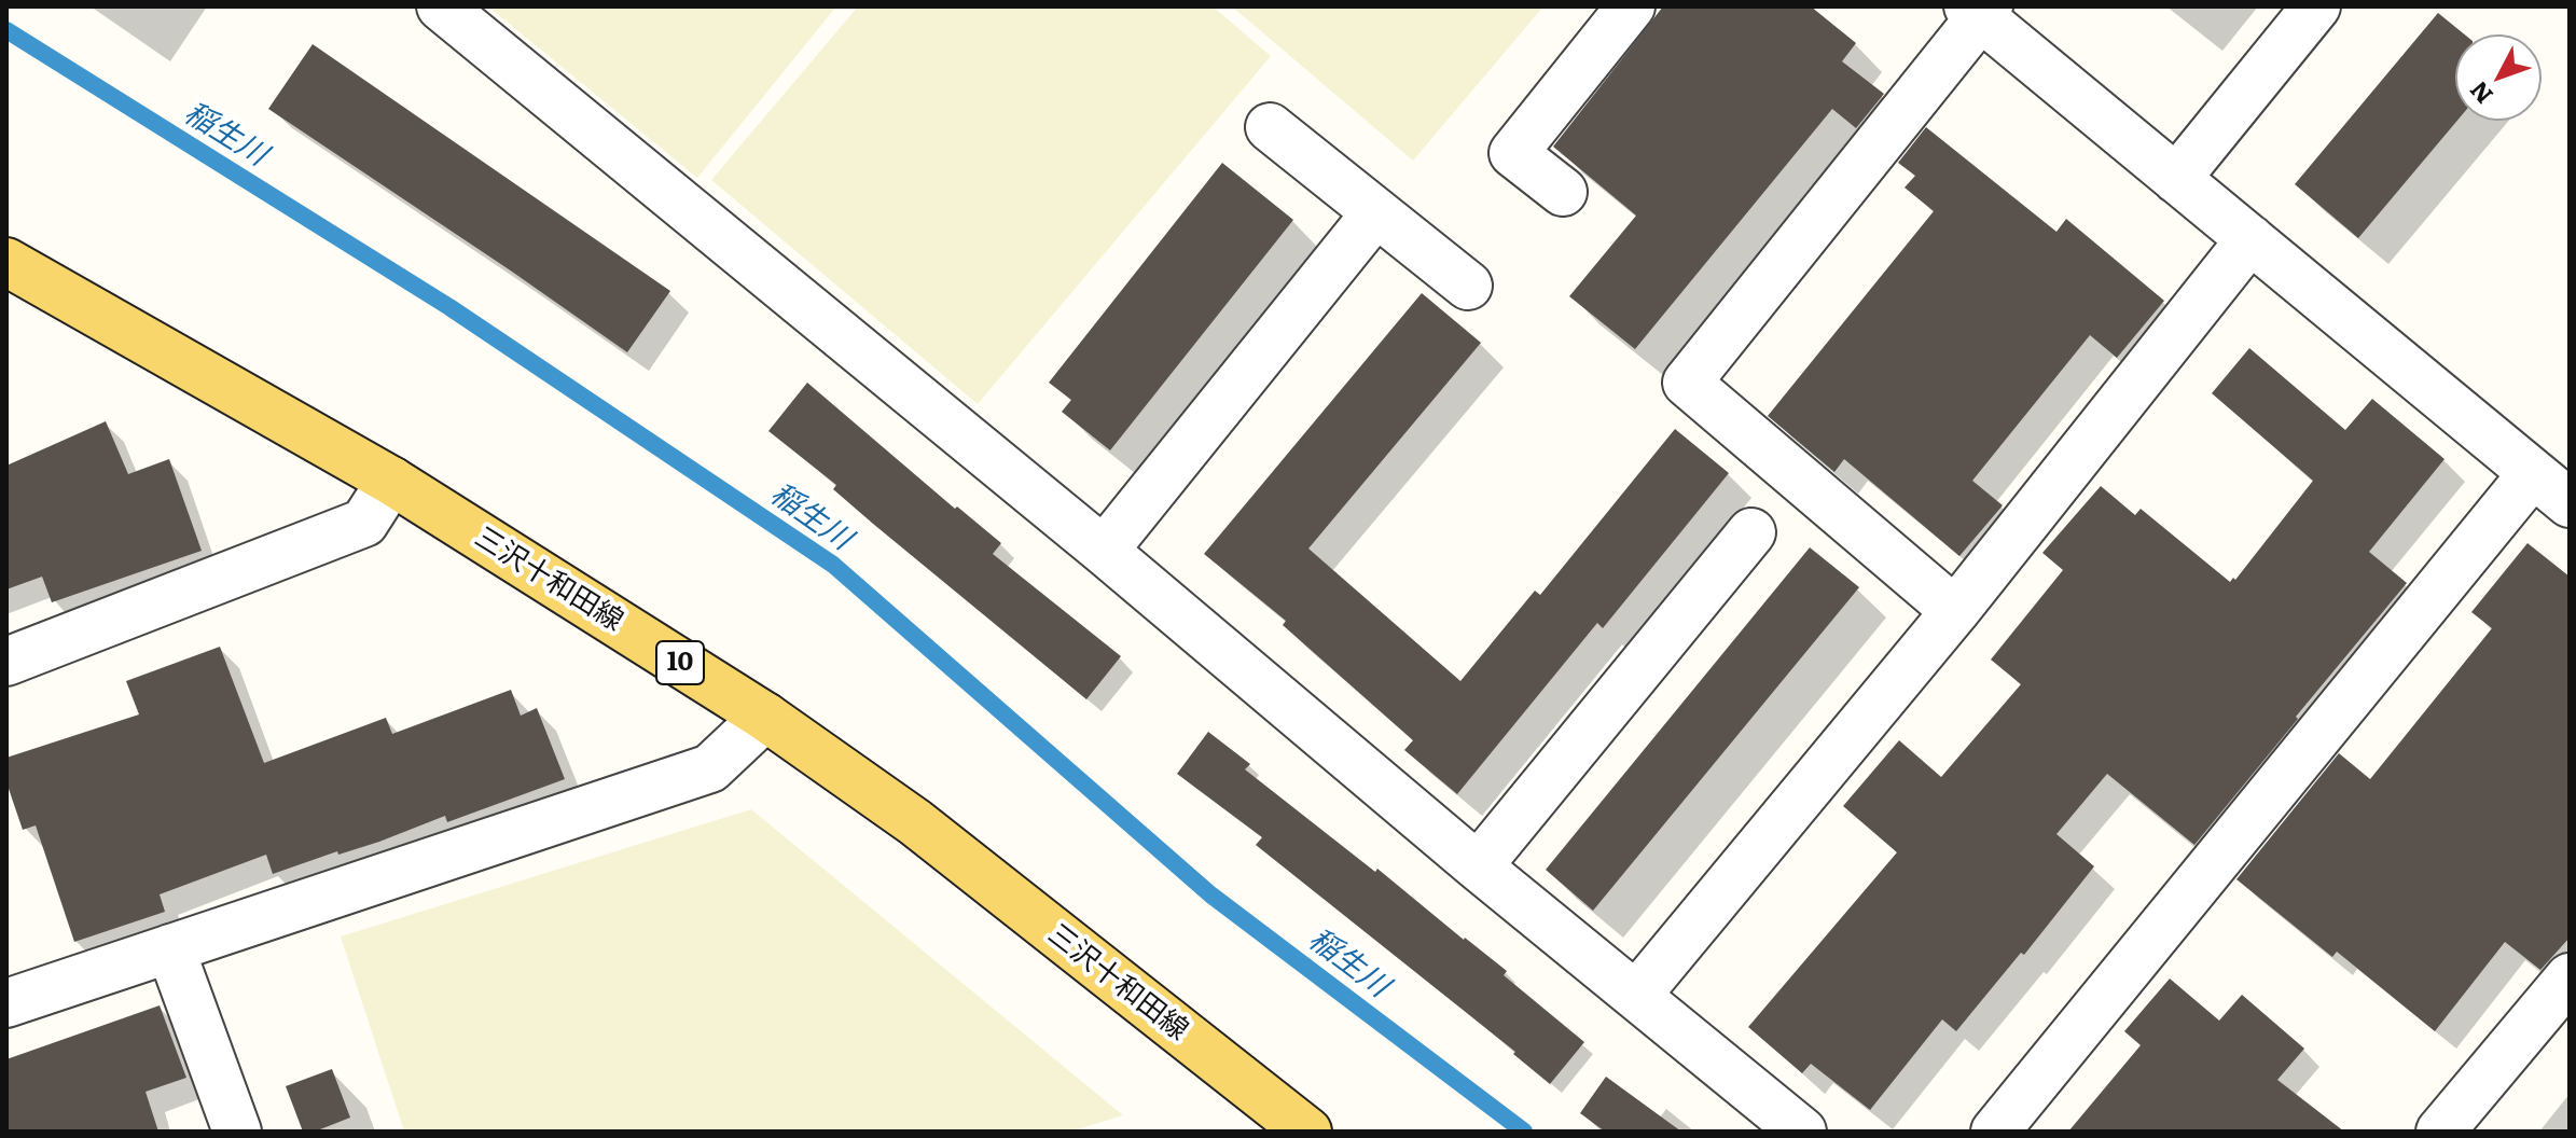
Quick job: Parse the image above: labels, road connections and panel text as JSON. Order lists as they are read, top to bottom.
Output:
{
  "streets": {
    "main road": ["三沢十和田線", "10"]
  },
  "water": ["稲生川"],
  "north": "bottom left"
}
